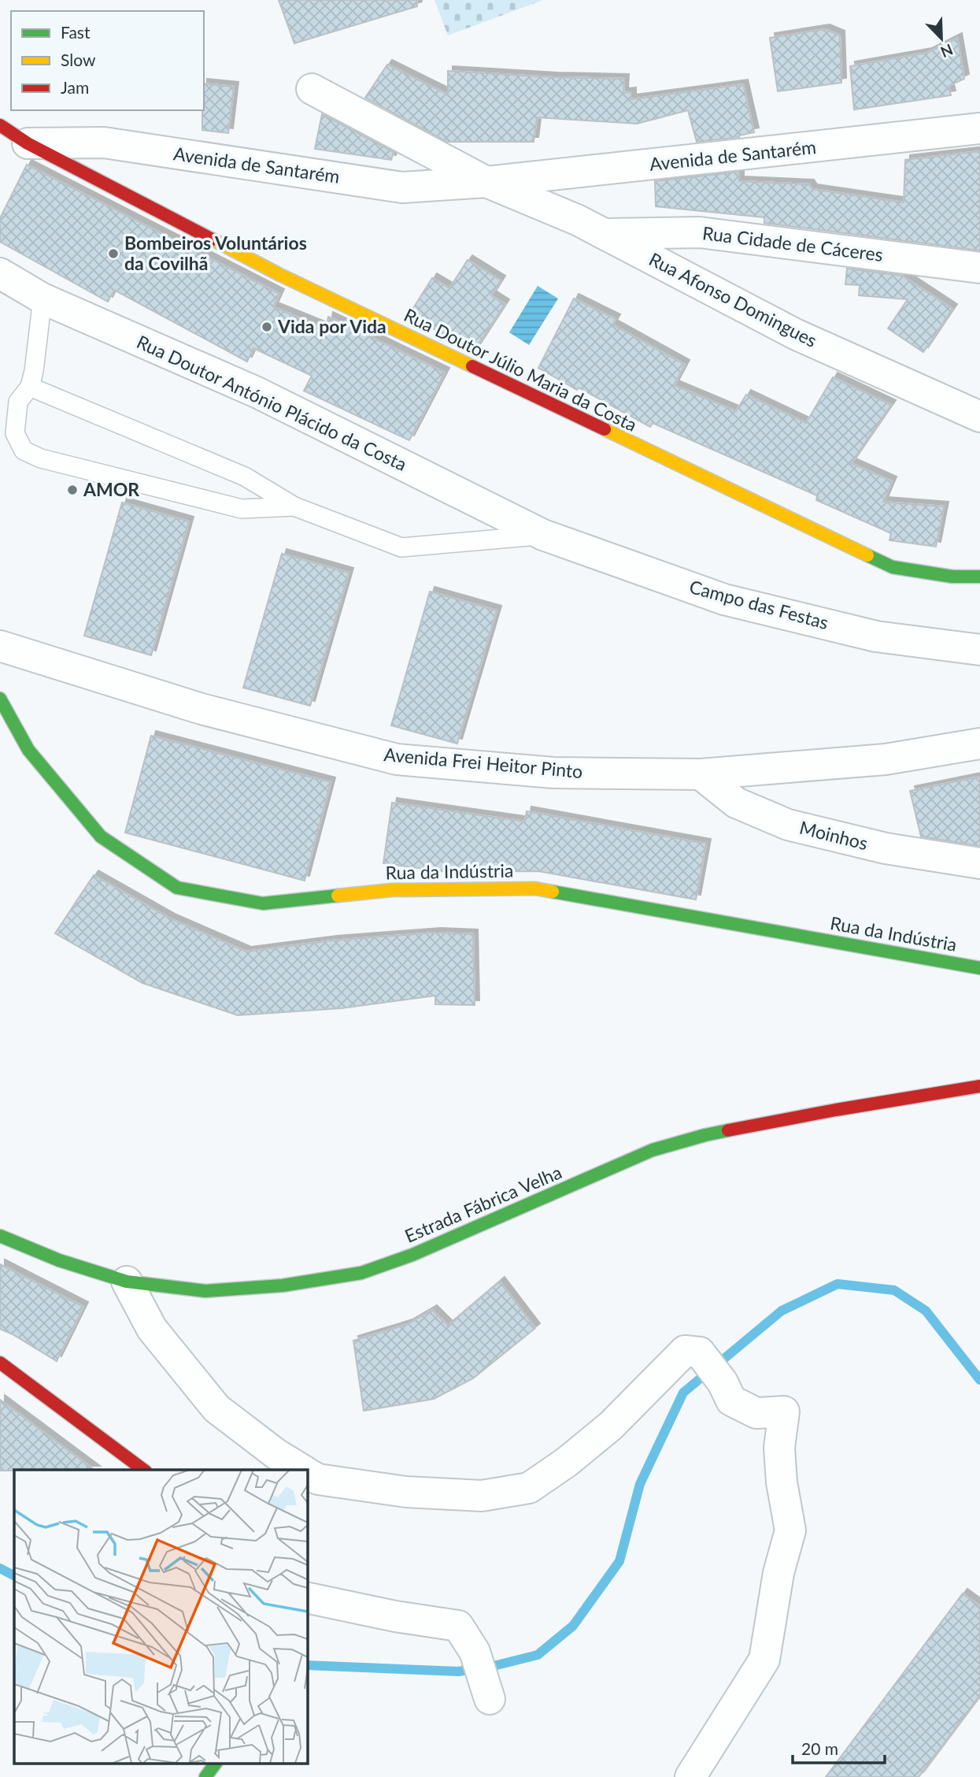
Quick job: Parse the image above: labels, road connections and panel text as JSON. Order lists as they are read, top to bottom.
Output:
{
  "streets": {
    "street": [
      "Avenida de Santarém",
      "Rua Cidade de Cáceres",
      "Rua Afonso Domingues",
      "Rua Doutor Júlio Maria da Costa",
      "Rua Doutor António Plácido da Costa",
      "Campo das Festas",
      "Avenida Frei Heitor Pinto",
      "Moinhos",
      "Rua da Indústria",
      "Estrada Fábrica Velha"
    ]
  },
  "crossings": [
    ["Avenida de Santarém", "Rua Afonso Domingues"],
    ["Avenida de Santarém", "Rua Doutor Júlio Maria da Costa"],
    ["Rua Cidade de Cáceres", "Rua Afonso Domingues"],
    ["Rua Doutor António Plácido da Costa", "Campo das Festas"],
    ["Avenida Frei Heitor Pinto", "Moinhos"]
  ],
  "places": ["Bombeiros Voluntários da Covilhã", "Vida por Vida", "AMOR"],
  "legend": ["Fast", "Slow", "Jam"],
  "scale_bar": "20 m",
  "north": "bottom right"
}
